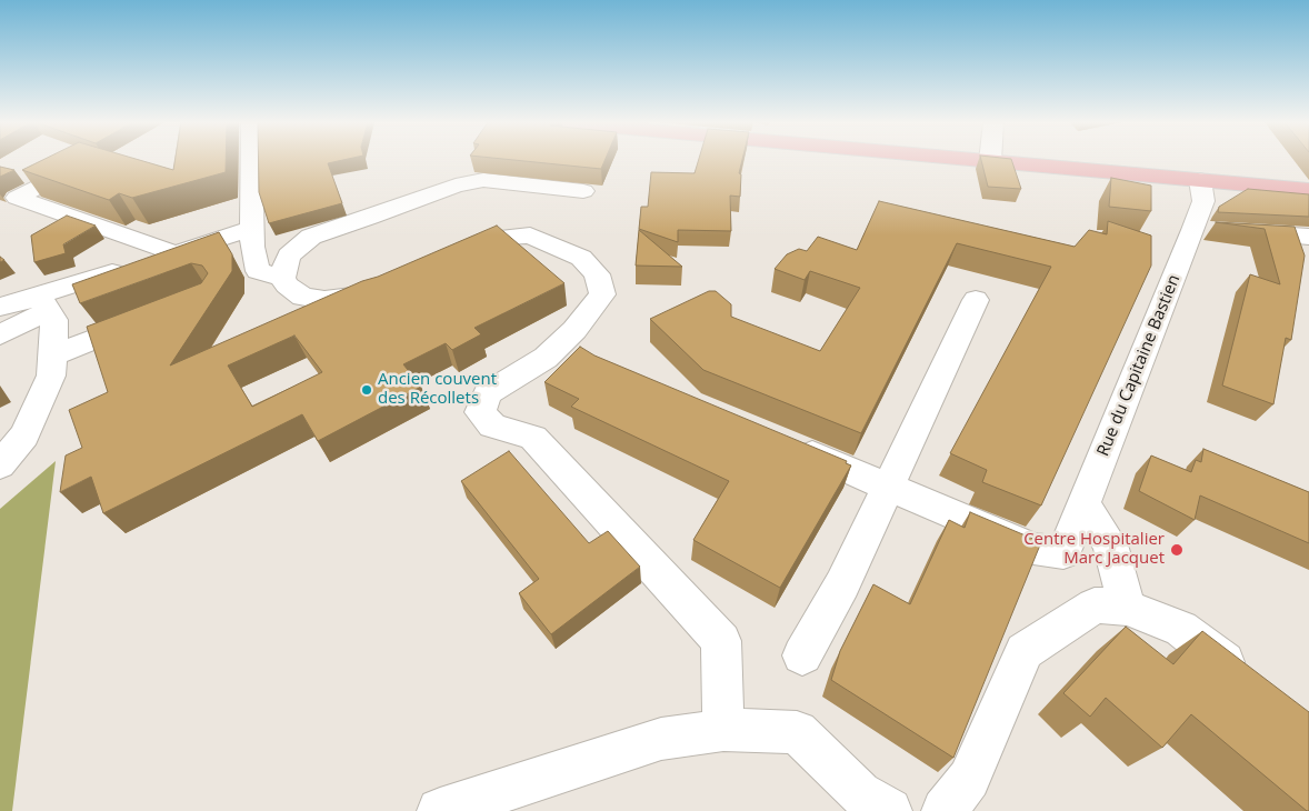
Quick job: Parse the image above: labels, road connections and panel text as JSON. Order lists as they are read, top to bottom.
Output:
{
  "streets": {
    "street": ["Rue du Capitaine Bastien"]
  },
  "places": ["Ancien couvent des Récollets", "Centre Hospitalier Marc Jacquet"]
}
